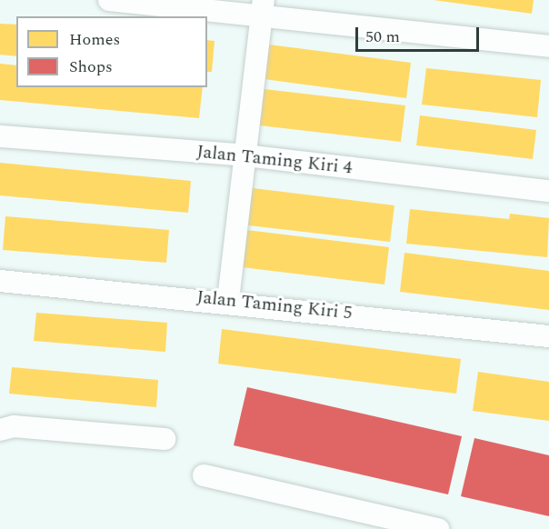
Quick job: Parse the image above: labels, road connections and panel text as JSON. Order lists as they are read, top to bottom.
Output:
{
  "streets": {
    "street": ["Jalan Taming Kiri 4", "Jalan Taming Kiri 5"]
  },
  "legend": ["Homes", "Shops"],
  "scale_bar": "50 m"
}
